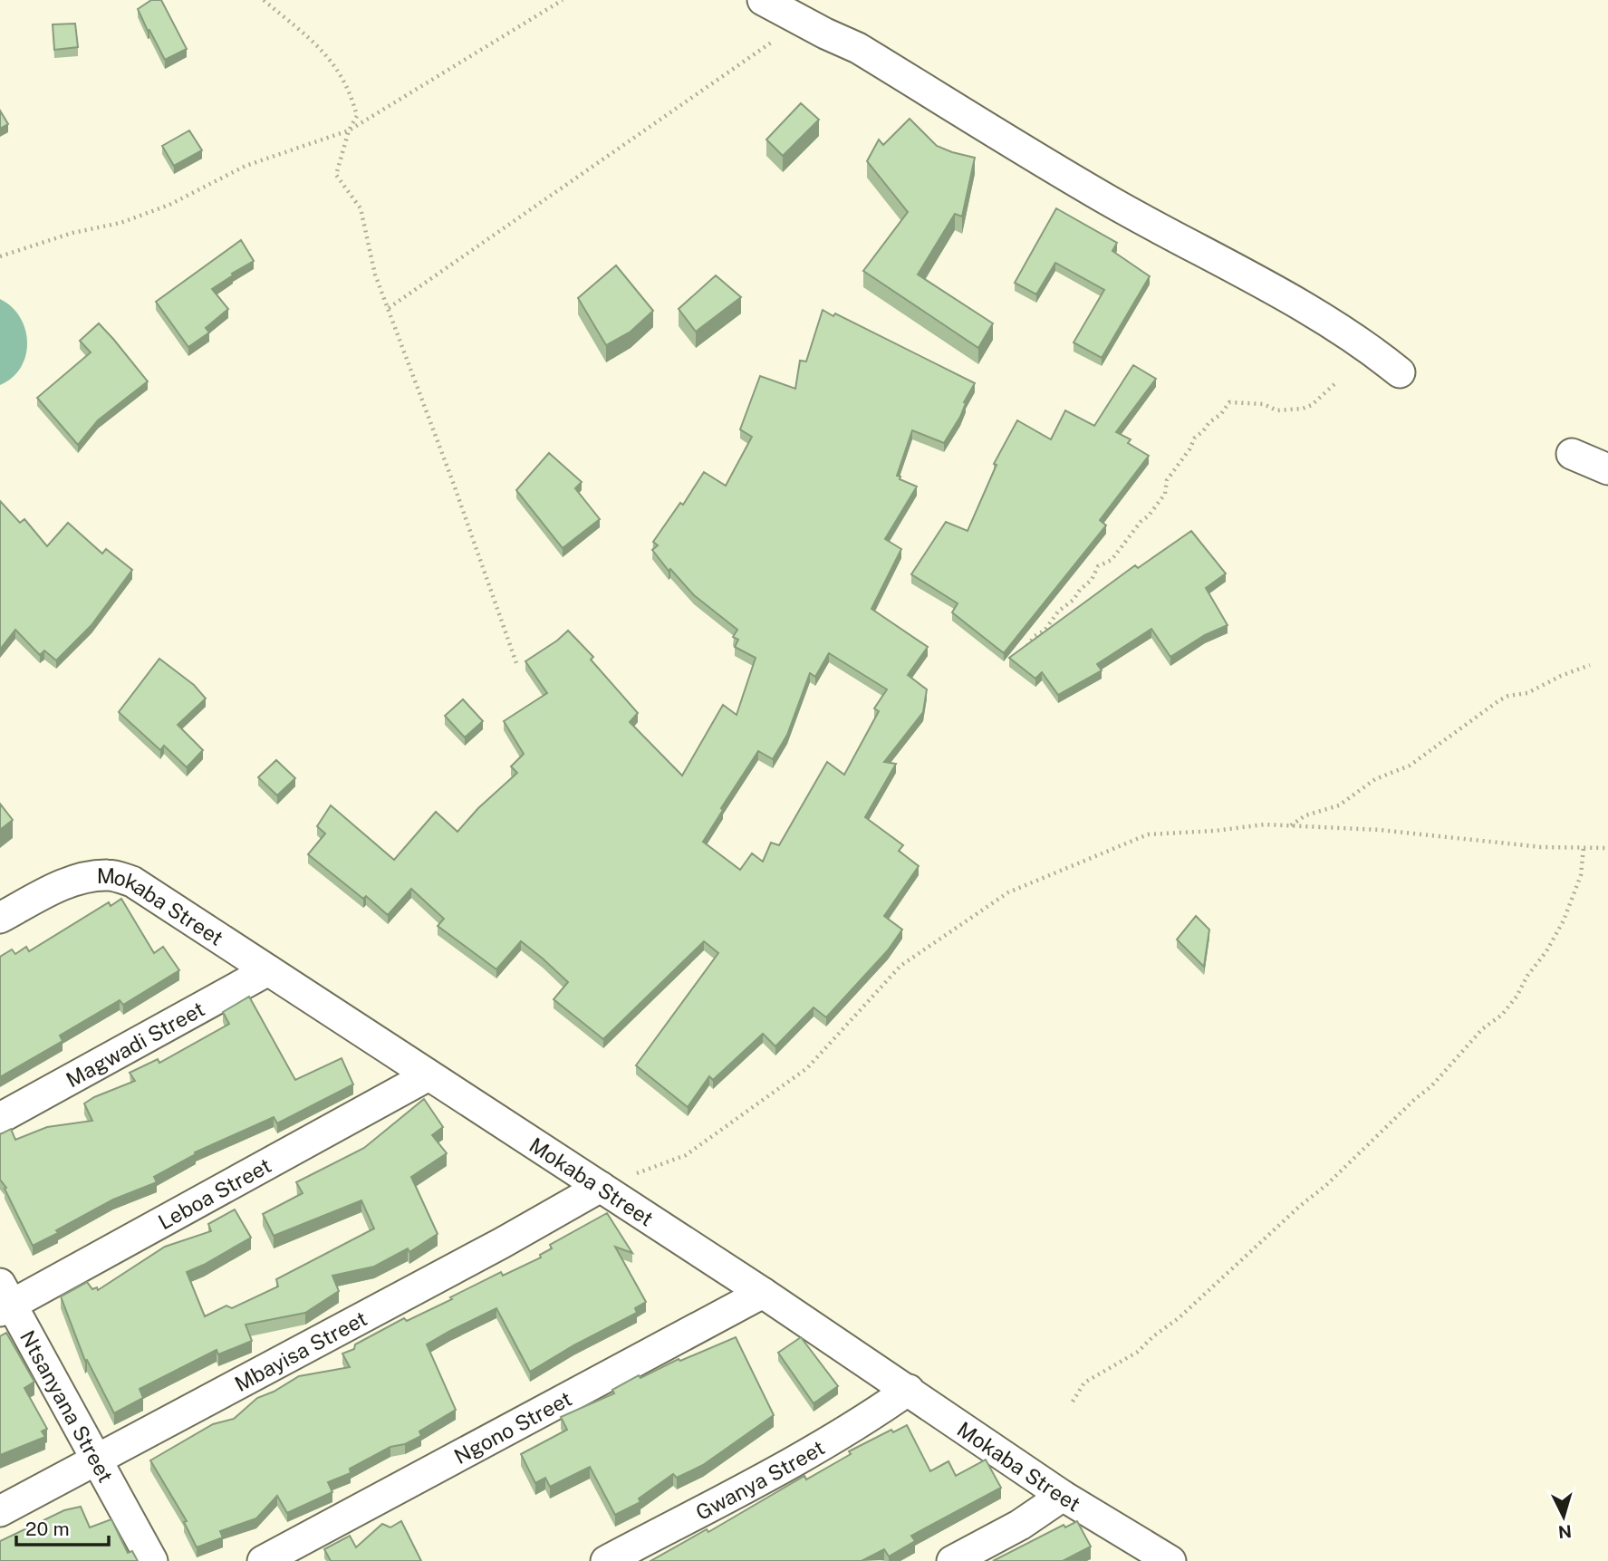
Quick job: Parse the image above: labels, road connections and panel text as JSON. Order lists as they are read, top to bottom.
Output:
{
  "streets": {
    "street": [
      "Mokaba Street",
      "Magwadi Street",
      "Leboa Street",
      "Mbayisa Street",
      "Ntsanyana Street",
      "Ngono Street",
      "Gwanya Street"
    ]
  },
  "crossings": [
    ["Mokaba Street", "Magwadi Street"],
    ["Mokaba Street", "Leboa Street"],
    ["Mokaba Street", "Mbayisa Street"],
    ["Mokaba Street", "Ngono Street"],
    ["Mokaba Street", "Gwanya Street"],
    ["Leboa Street", "Ntsanyana Street"],
    ["Mbayisa Street", "Ntsanyana Street"]
  ],
  "scale_bar": "20 m",
  "north": "bottom"
}
